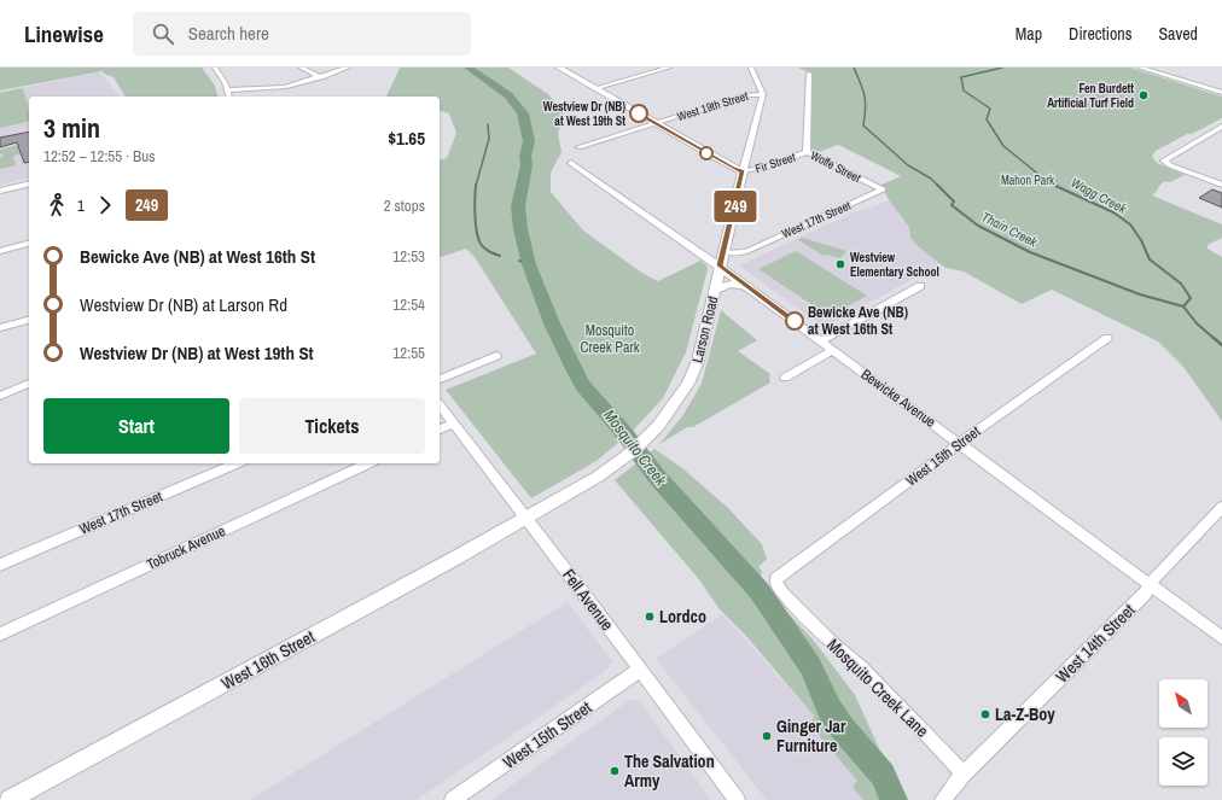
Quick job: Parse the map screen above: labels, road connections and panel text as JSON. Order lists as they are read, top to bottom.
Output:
{
  "streets": {
    "main road": ["Larson Road", "West 16th Street"],
    "street": [
      "West 19th Street",
      "Fir Street",
      "Wolfe Street",
      "West 17th Street",
      "Bewicke Avenue",
      "West 15th Street",
      "Tobruck Avenue",
      "Fell Avenue",
      "West 14th Street",
      "Mosquito Creek Lane"
    ]
  },
  "crossings": [
    ["West 19th Street", "Larson Road"],
    ["Fir Street", "Wolfe Street"],
    ["Fir Street", "Larson Road"],
    ["Wolfe Street", "West 17th Street"],
    ["West 17th Street", "Larson Road"],
    ["Larson Road", "Bewicke Avenue"],
    ["Larson Road", "Fell Avenue"],
    ["Larson Road", "West 16th Street"],
    ["Bewicke Avenue", "West 15th Street"],
    ["Bewicke Avenue", "West 14th Street"],
    ["West 15th Street", "Fell Avenue"],
    ["West 15th Street", "Mosquito Creek Lane"],
    ["Fell Avenue", "West 16th Street"],
    ["West 14th Street", "Mosquito Creek Lane"]
  ],
  "water": ["Wagg Creek", "Thain Creek", "Mosquito Creek"],
  "parks": ["Mahon Park", "Mosquito Creek Park"],
  "places": [
    "Fen Burdett Artificial Turf Field",
    "Westview Dr (NB) at West 19th St",
    "Westview Elementary School",
    "Bewicke Ave (NB) at West 16th St",
    "Lordco",
    "La-Z-Boy",
    "Ginger Jar Furniture",
    "The Salvation Army"
  ],
  "lines": ["bus line 249"],
  "north": "top left",
  "page": {
    "header": "Linewise",
    "search": "Search here",
    "nav": ["Map", "Directions", "Saved"],
    "on_map": "249",
    "heading": ["3 min", "12:52 – 12:55 · Bus", "$1.65"],
    "legs": ["1", "249", "2 stops"],
    "list": [
      {
        "name": "Bewicke Ave (NB) at West 16th St",
        "value": "12:53"
      },
      {
        "name": "Westview Dr (NB) at Larson Rd",
        "value": "12:54"
      },
      {
        "name": "Westview Dr (NB) at West 19th St",
        "value": "12:55"
      }
    ],
    "buttons": ["Start", "Tickets"]
  }
}
